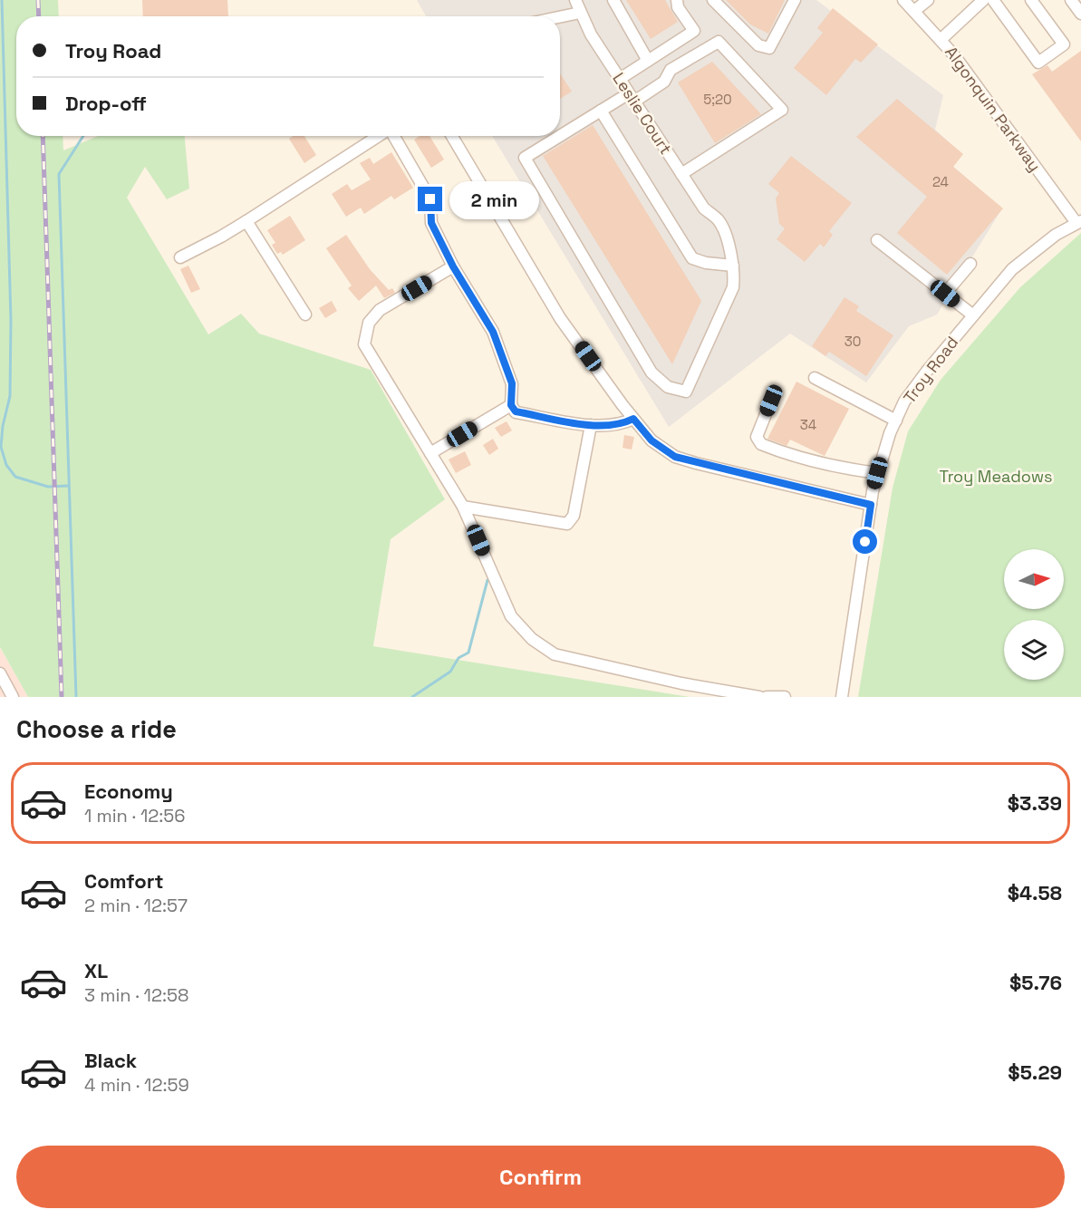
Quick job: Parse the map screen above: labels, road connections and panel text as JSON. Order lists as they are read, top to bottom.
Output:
{
  "streets": {
    "street": ["Algonquin Parkway", "Leslie Court", "Troy Road"]
  },
  "crossings": [
    ["Algonquin Parkway", "Troy Road"]
  ],
  "parks": ["Troy Meadows"],
  "house_numbers": [
    "5;20",
    "24",
    "30",
    "34"
  ],
  "north": "right",
  "page": {
    "banner": ["Troy Road", "Drop-off"],
    "bubble": "2 min",
    "heading": "Choose a ride",
    "list": [
      {
        "name": "Economy",
        "note": "1 min · 12:56",
        "value": "$3.39"
      },
      {
        "name": "Comfort",
        "note": "2 min · 12:57",
        "value": "$4.58"
      },
      {
        "name": "XL",
        "note": "3 min · 12:58",
        "value": "$5.76"
      },
      {
        "name": "Black",
        "note": "4 min · 12:59",
        "value": "$5.29"
      }
    ],
    "buttons": "Confirm"
  }
}
